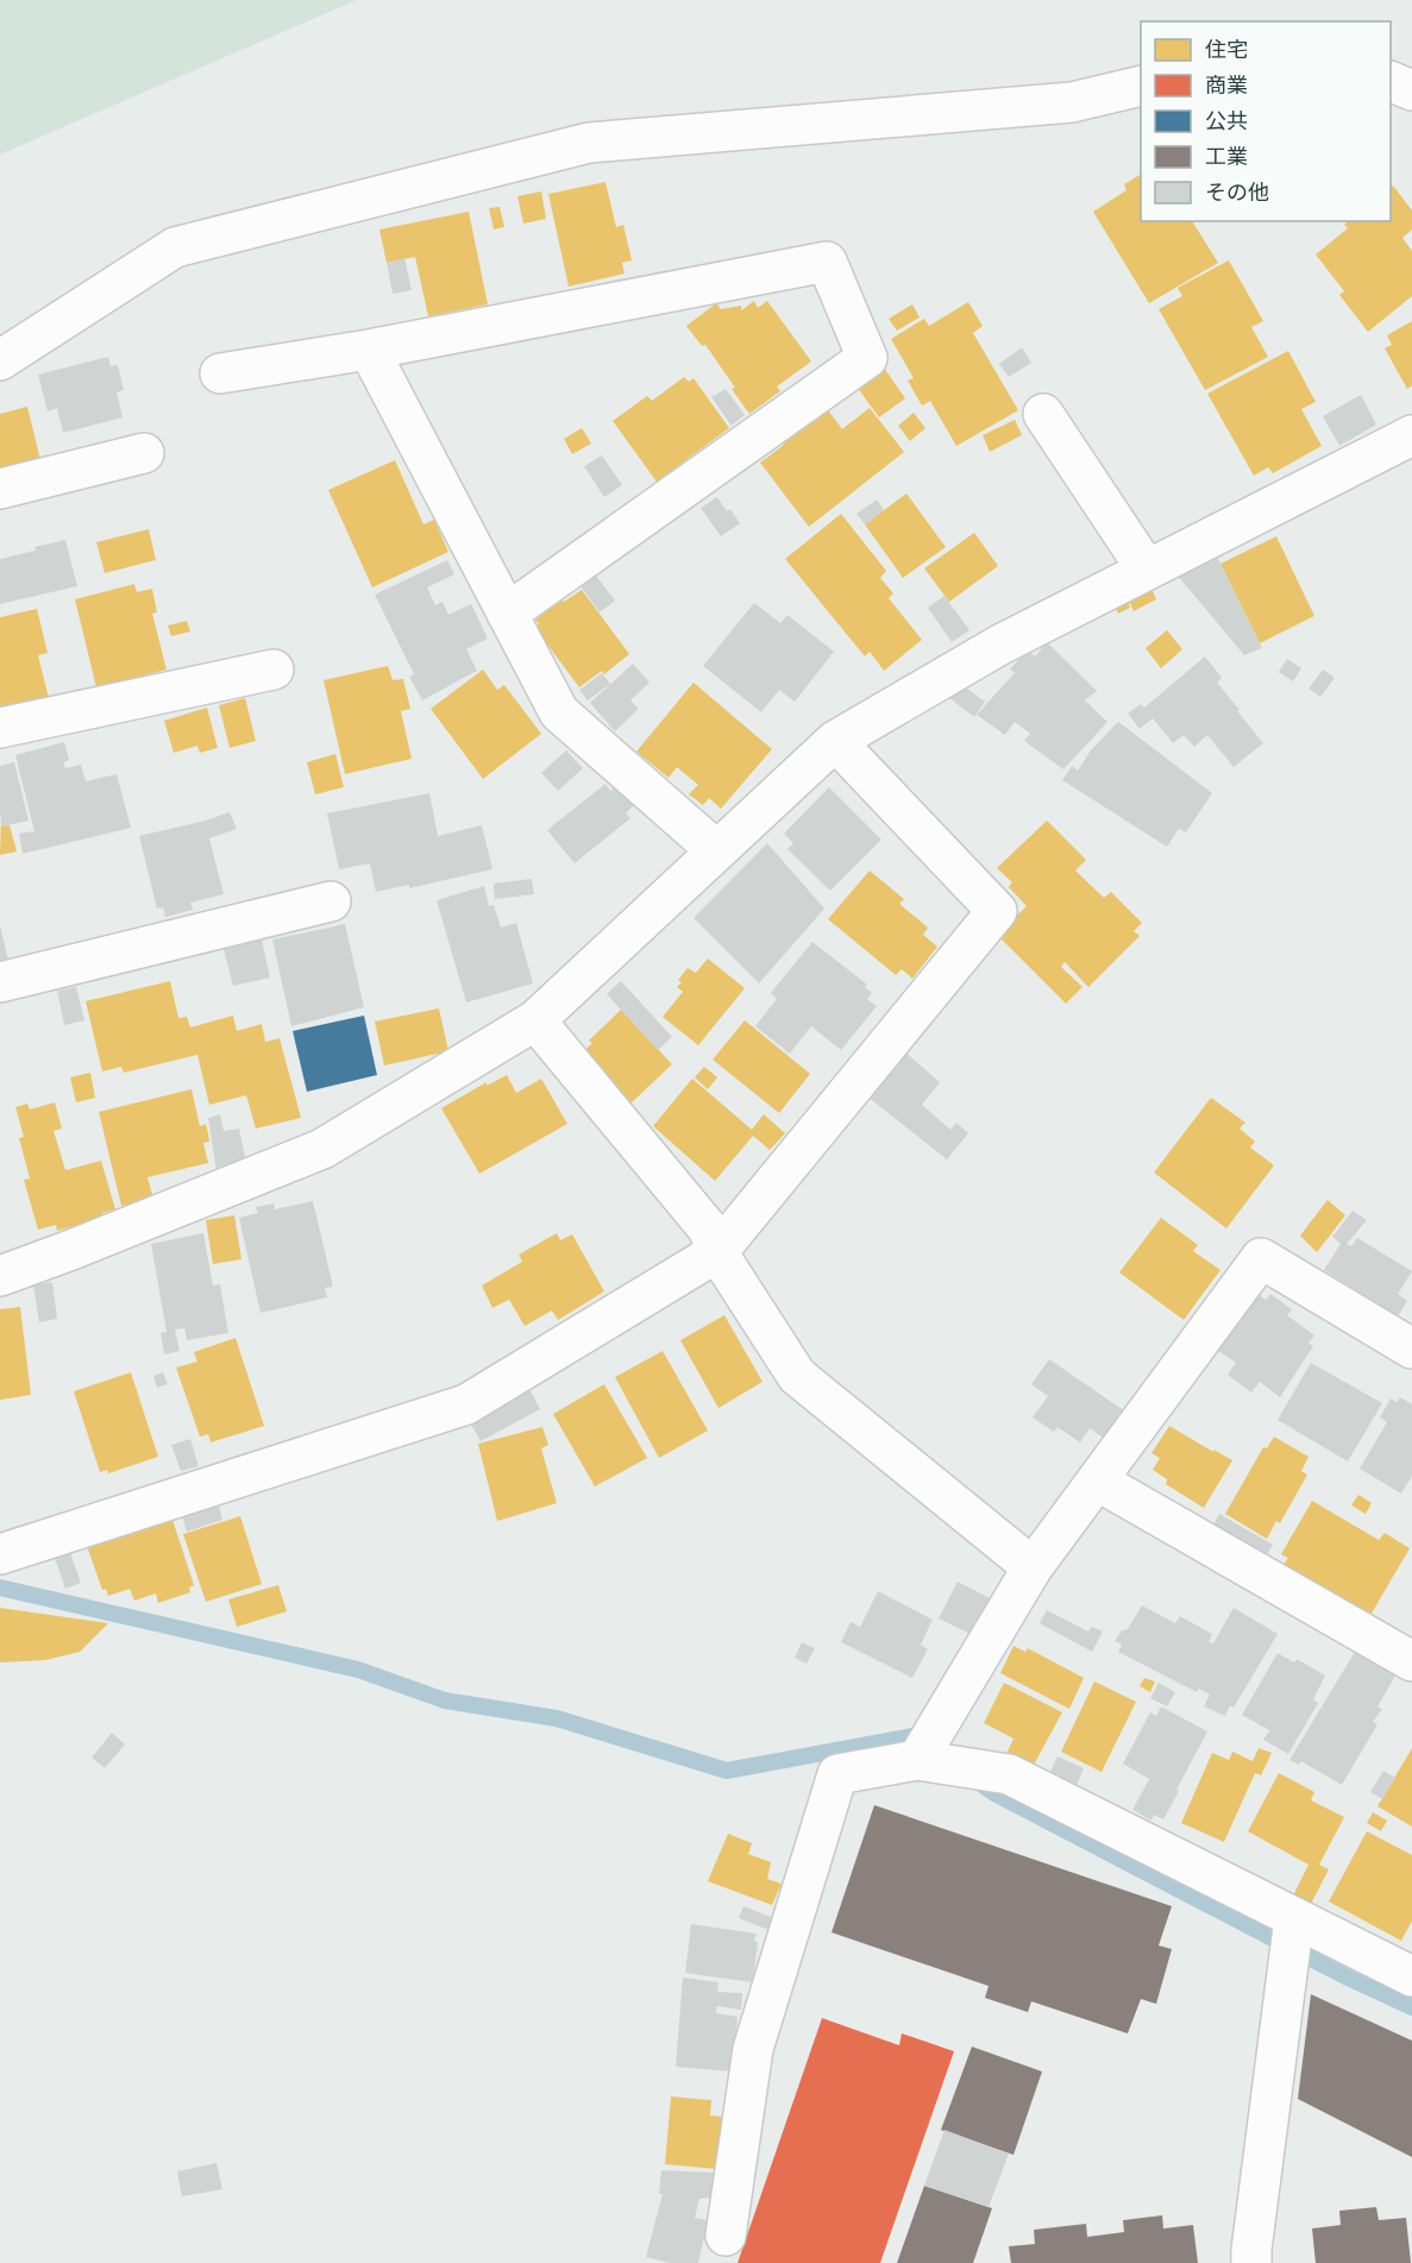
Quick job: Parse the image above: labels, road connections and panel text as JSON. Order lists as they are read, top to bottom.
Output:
{
  "legend": [
    "住宅",
    "商業",
    "公共",
    "工業",
    "その他"
  ]
}
